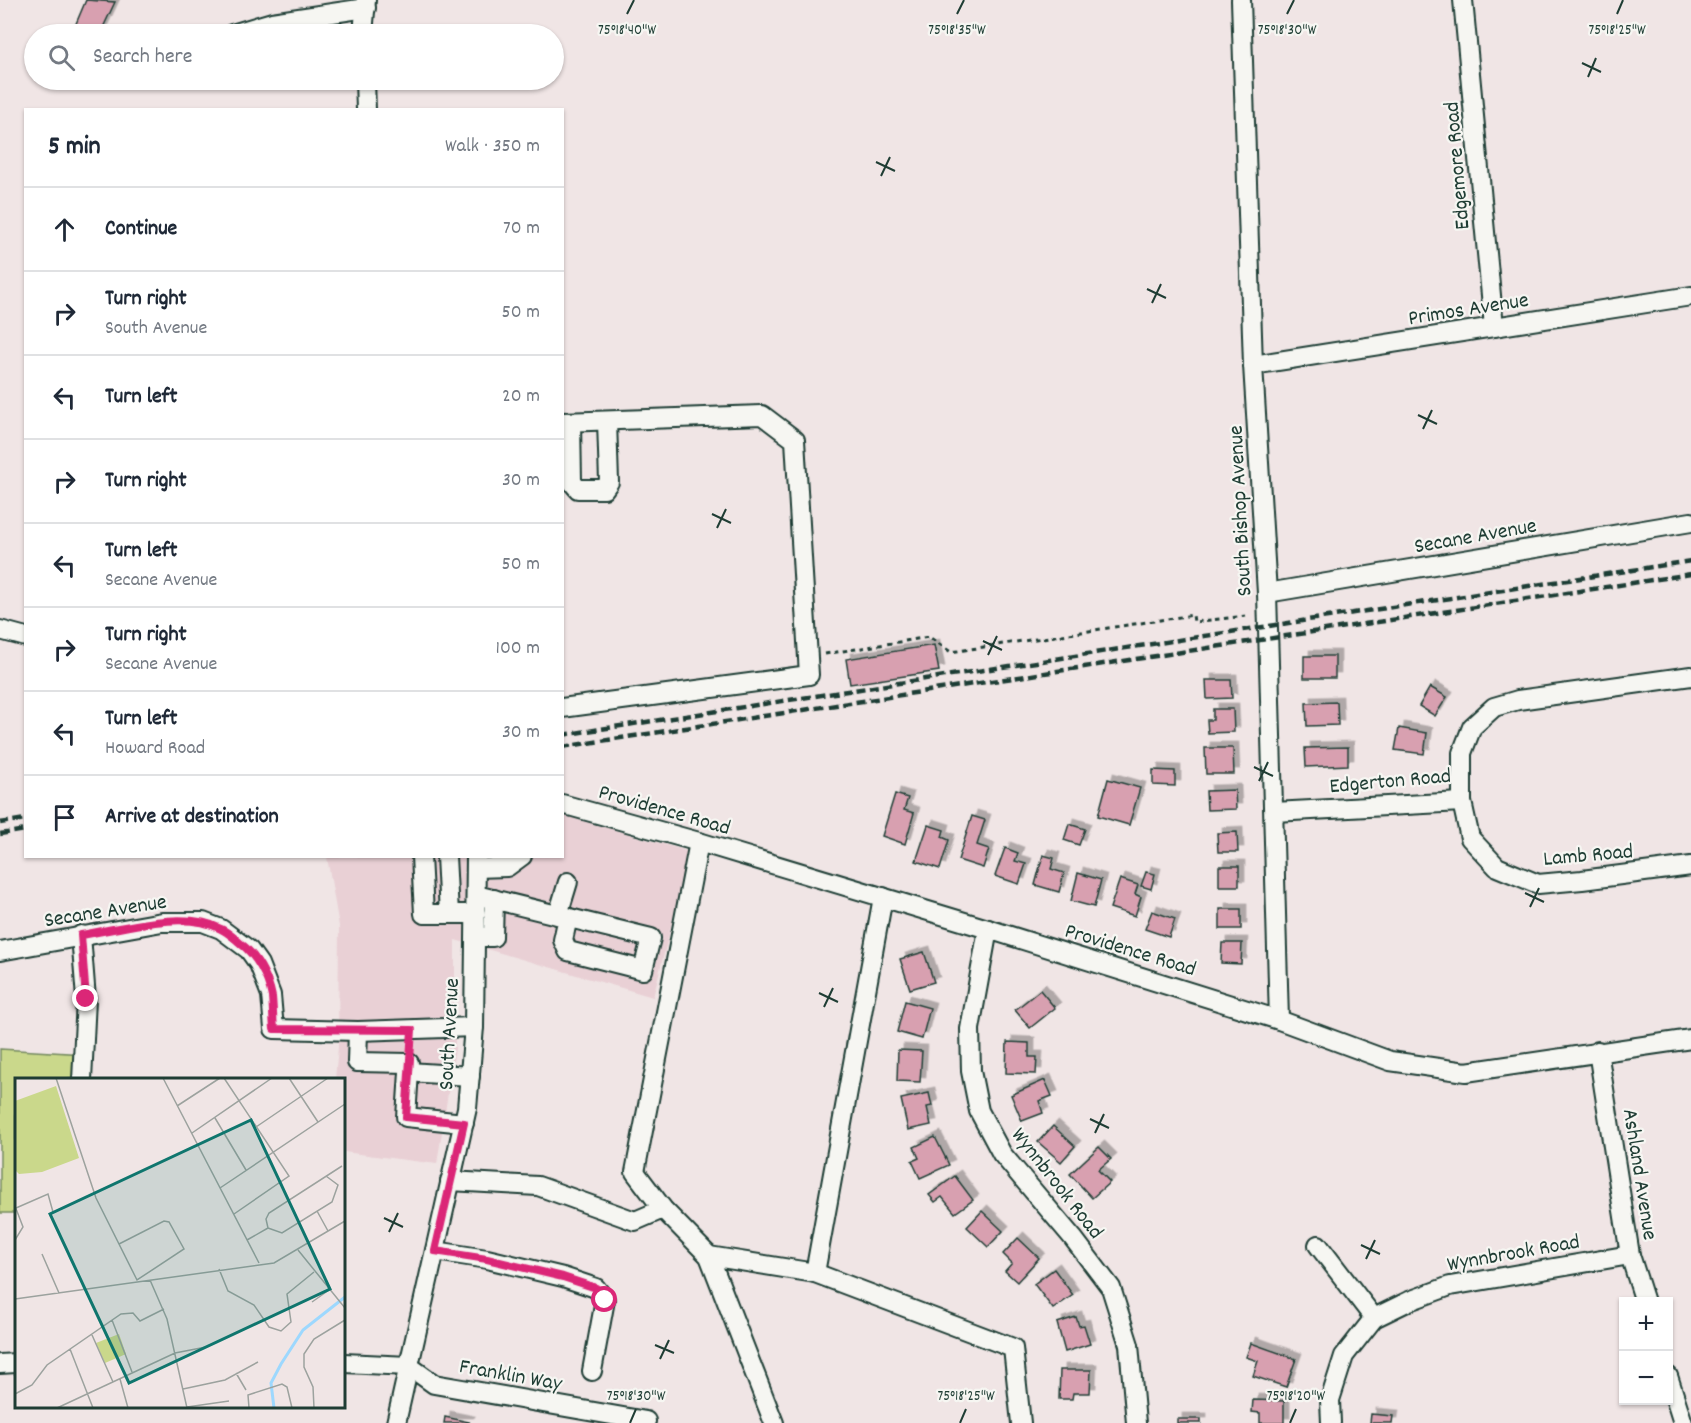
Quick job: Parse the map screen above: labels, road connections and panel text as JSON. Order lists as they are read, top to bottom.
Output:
{
  "streets": {
    "street": [
      "Edgemore Road",
      "Primos Avenue",
      "South Bishop Avenue",
      "Secane Avenue",
      "Edgerton Road",
      "Providence Road",
      "Lamb Road",
      "South Avenue",
      "Ashland Avenue",
      "Wynnbrook Road",
      "Franklin Way"
    ]
  },
  "crossings": [
    ["Edgemore Road", "Primos Avenue"],
    ["Primos Avenue", "South Bishop Avenue"],
    ["South Bishop Avenue", "Secane Avenue"],
    ["South Bishop Avenue", "Edgerton Road"],
    ["South Bishop Avenue", "Providence Road"],
    ["Secane Avenue", "South Avenue"],
    ["Edgerton Road", "Lamb Road"],
    ["Providence Road", "Ashland Avenue"],
    ["Providence Road", "Wynnbrook Road"],
    ["South Avenue", "Franklin Way"],
    ["Ashland Avenue", "Wynnbrook Road"]
  ],
  "page": {
    "search": "Search here",
    "heading": ["5 min", "Walk · 350 m"],
    "list": [
      ["Continue", "70 m"],
      ["Turn right", "South Avenue", "50 m"],
      ["Turn left", "20 m"],
      ["Turn right", "30 m"],
      ["Turn left", "Secane Avenue", "50 m"],
      ["Turn right", "Secane Avenue", "100 m"],
      ["Turn left", "Howard Road", "30 m"],
      "Arrive at destination"
    ],
    "map_buttons": ["+", "−"]
  },
  "coordinates": [
    "75°18'40\"W",
    "75°18'35\"W",
    "75°18'30\"W",
    "75°18'25\"W",
    "75°18'20\"W"
  ]
}
